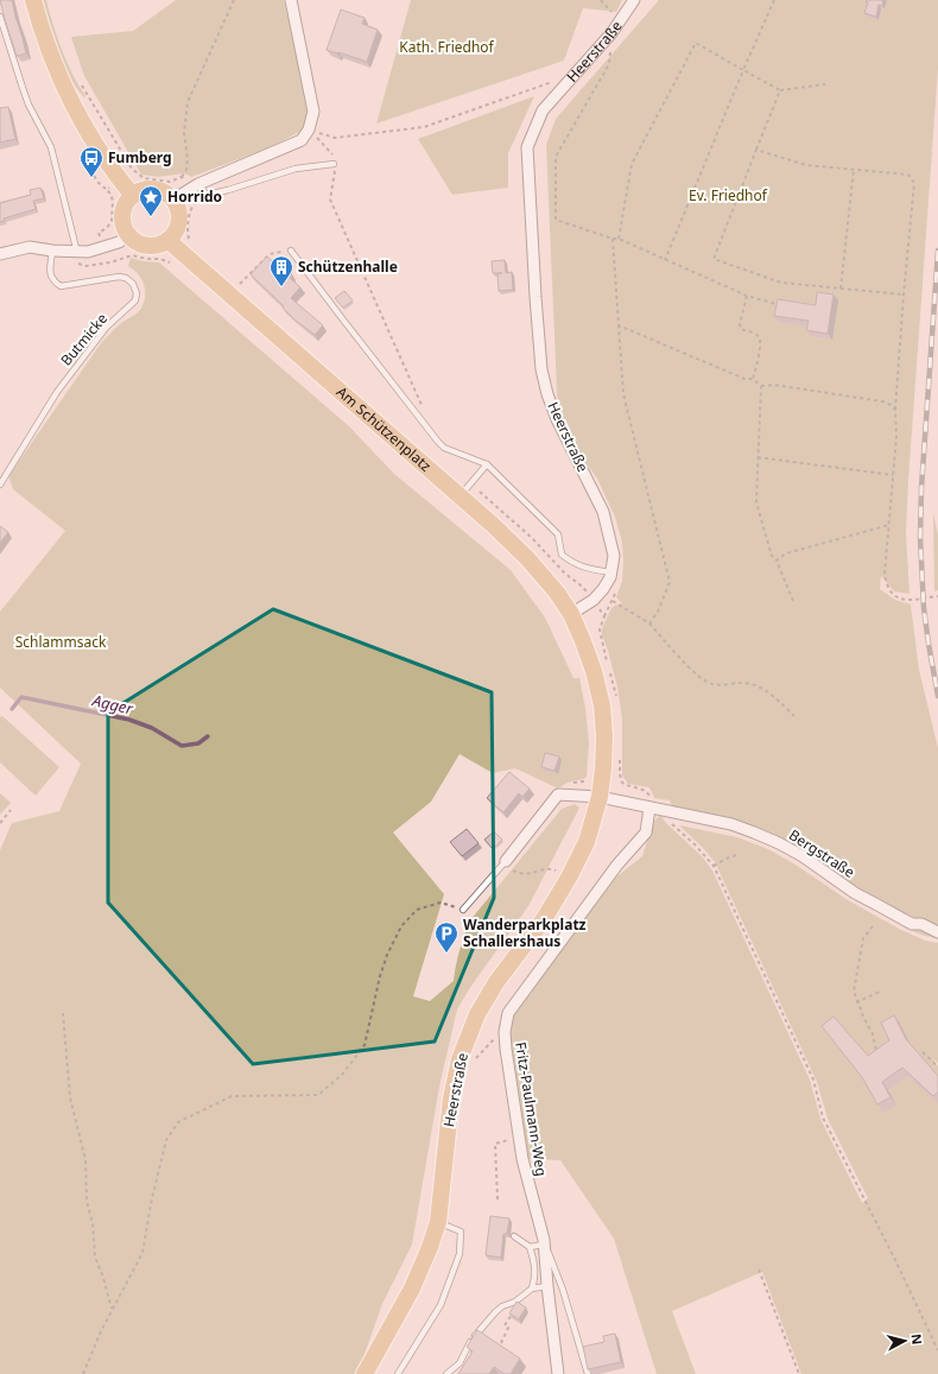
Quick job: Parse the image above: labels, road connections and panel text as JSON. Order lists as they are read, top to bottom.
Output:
{
  "streets": {
    "main road": ["Heerstraße", "Am Schützenplatz"],
    "street": ["Bergstraße", "Fritz-Paulmann-Weg"],
    "lane": ["Butmicke"]
  },
  "crossings": [
    ["Heerstraße", "Am Schützenplatz"],
    ["Heerstraße", "Bergstraße"],
    ["Bergstraße", "Fritz-Paulmann-Weg"]
  ],
  "water": ["Agger"],
  "parks": ["Kath. Friedhof", "Ev. Friedhof", "Schlammsack"],
  "places": {
    "bus stop": ["Fumberg"],
    "place": ["Horrido"],
    "building": ["Schützenhalle"],
    "parking": ["Wanderparkplatz Schallershaus"]
  },
  "north": "right"
}
